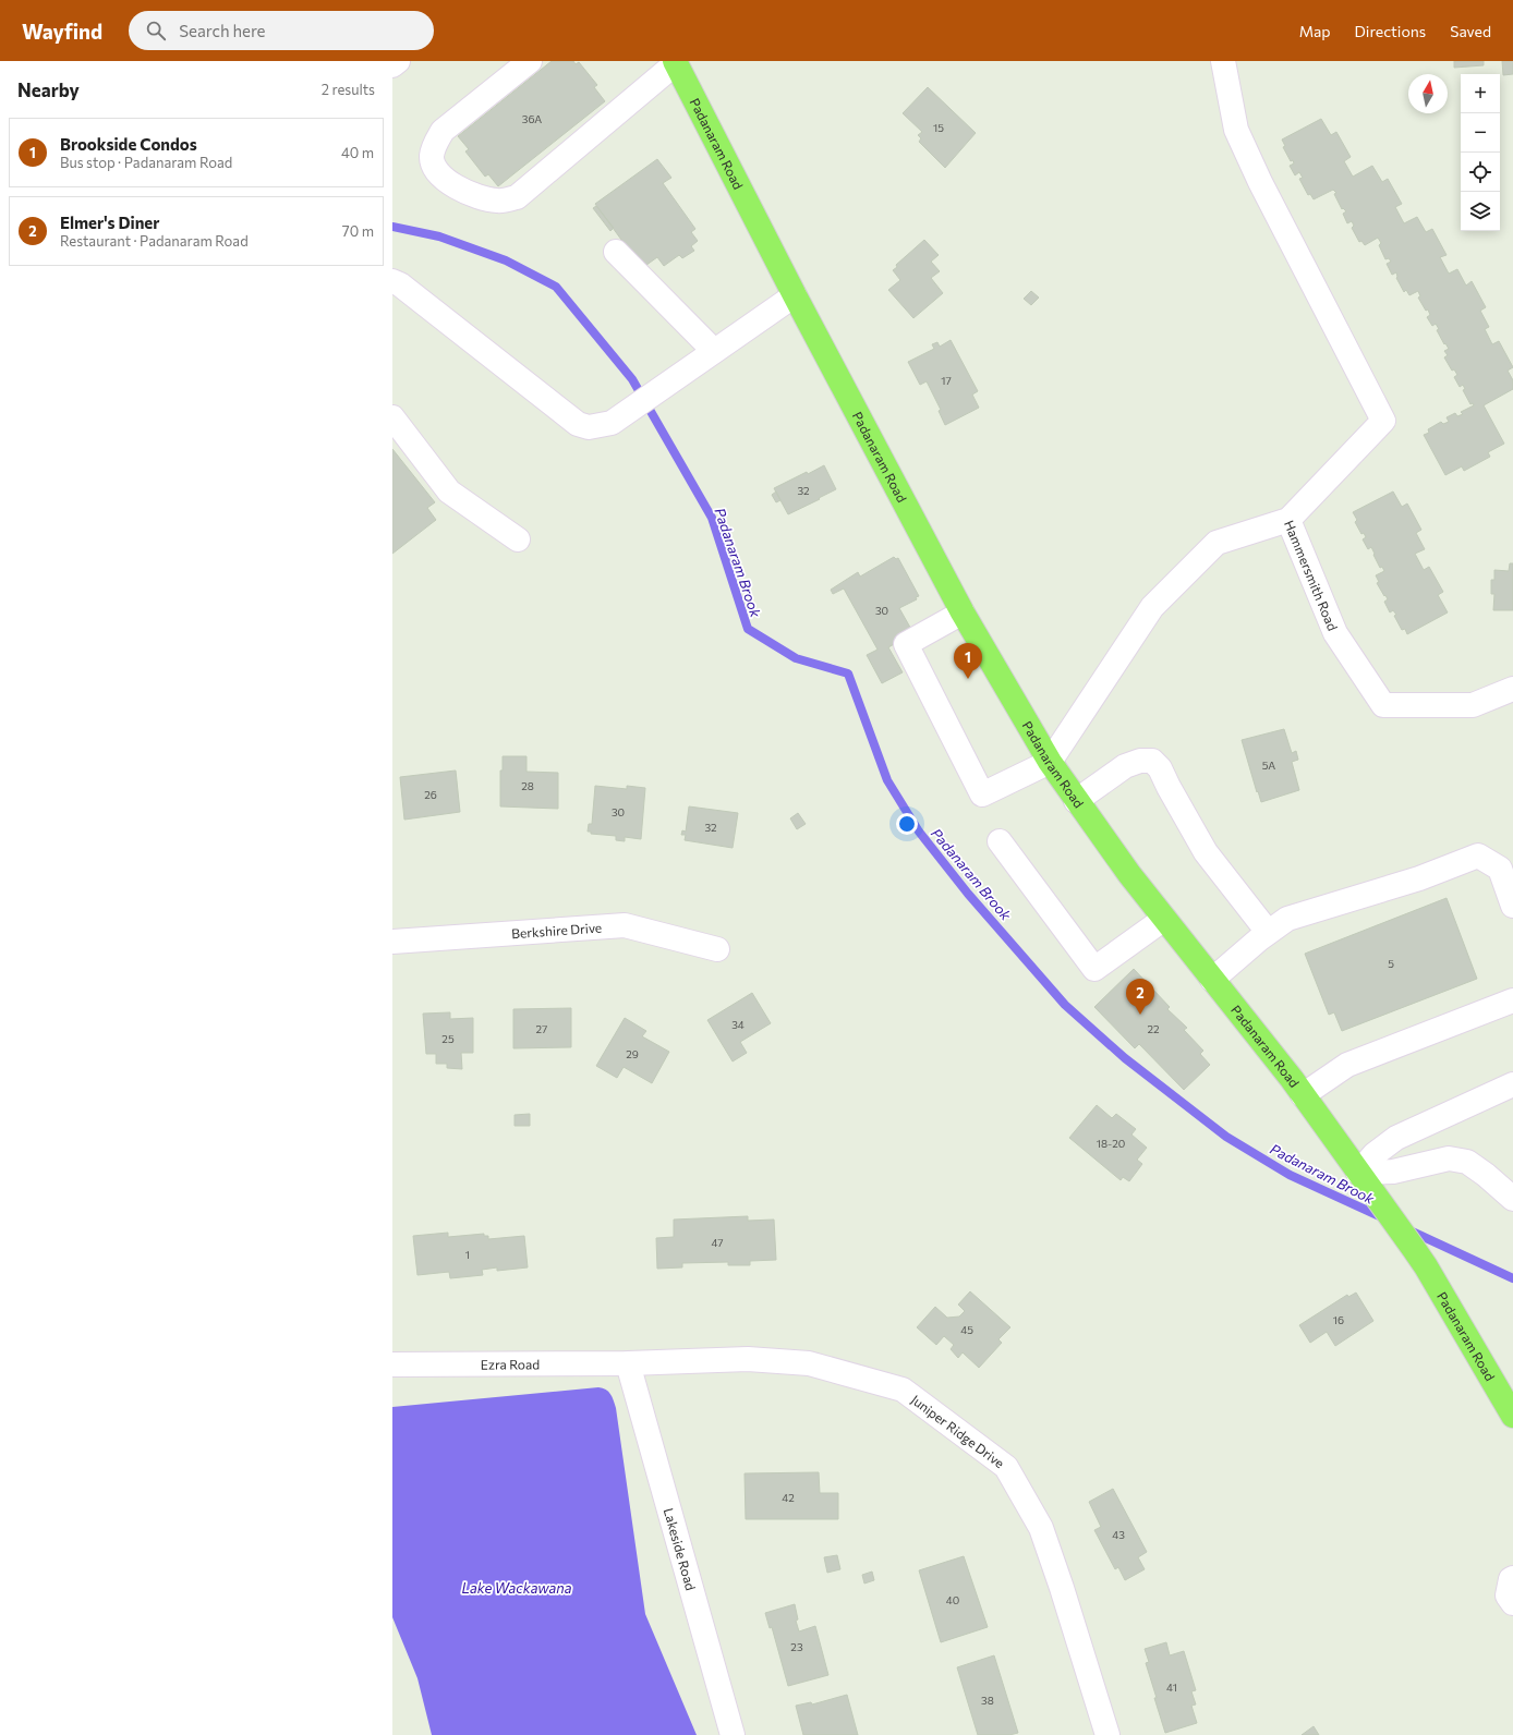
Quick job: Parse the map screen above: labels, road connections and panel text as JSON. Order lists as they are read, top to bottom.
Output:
{
  "streets": {
    "main road": ["Padanaram Road"],
    "street": [
      "Hammersmith Road",
      "Berkshire Drive",
      "Ezra Road",
      "Juniper Ridge Drive",
      "Lakeside Road"
    ]
  },
  "crossings": [
    ["Padanaram Road", "Hammersmith Road"],
    ["Ezra Road", "Juniper Ridge Drive"],
    ["Ezra Road", "Lakeside Road"],
    ["Juniper Ridge Drive", "Lakeside Road"]
  ],
  "water": ["Padanaram Brook", "Lake Wackawana"],
  "house_numbers": [
    "36A",
    "15",
    "17",
    "32",
    "30",
    "5A",
    "28",
    "26",
    "30",
    "32",
    "5",
    "34",
    "27",
    "22",
    "25",
    "29",
    "18-20",
    "47",
    "1",
    "16",
    "45",
    "42",
    "43",
    "40",
    "23",
    "41",
    "38"
  ],
  "north": "top",
  "page": {
    "header": "Wayfind",
    "search": "Search here",
    "nav": ["Map", "Directions", "Saved"],
    "heading": ["Nearby", "2 results"],
    "map_buttons": ["+", "−"],
    "list": [
      {
        "mark": "1",
        "name": "Brookside Condos",
        "note": "Bus stop · Padanaram Road",
        "value": "40 m"
      },
      {
        "mark": "2",
        "name": "Elmer's Diner",
        "note": "Restaurant · Padanaram Road",
        "value": "70 m"
      }
    ],
    "pins": ["1", "2"]
  }
}
